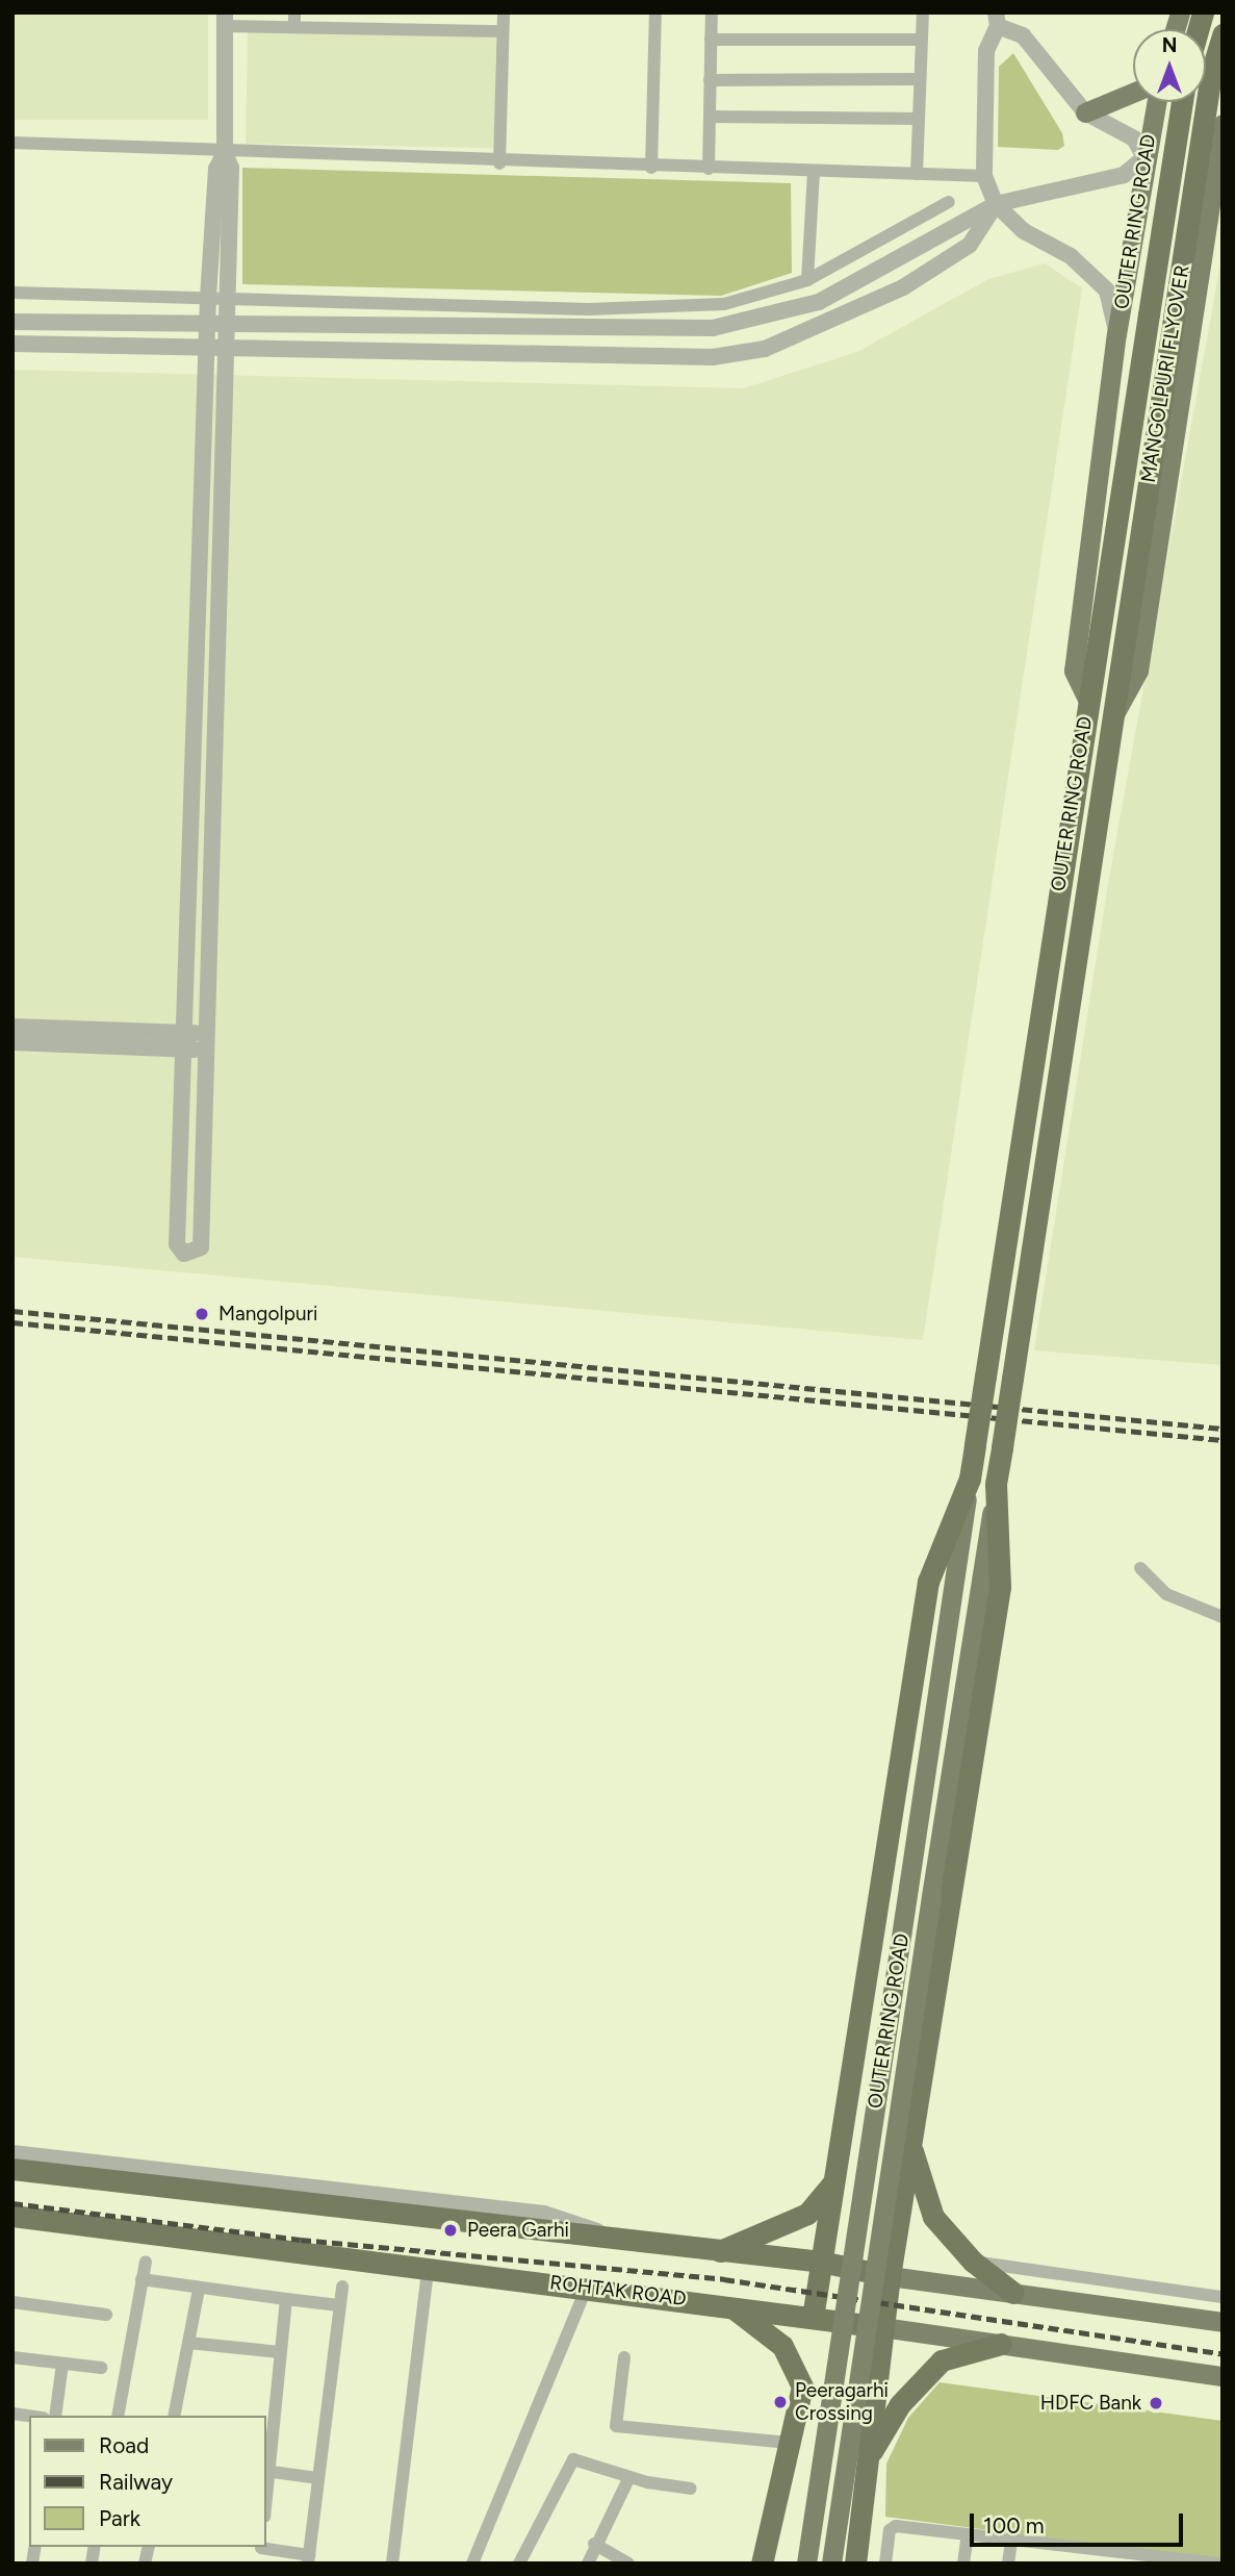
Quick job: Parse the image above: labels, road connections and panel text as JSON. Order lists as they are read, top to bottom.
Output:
{
  "streets": {
    "highway": ["OUTER RING ROAD", "MANGOLPURI FLYOVER", "ROHTAK ROAD"]
  },
  "crossings": [
    ["OUTER RING ROAD", "MANGOLPURI FLYOVER"],
    ["OUTER RING ROAD", "ROHTAK ROAD"]
  ],
  "places": [
    "Mangolpuri",
    "Peera Garhi",
    "Peeragarhi Crossing",
    "HDFC Bank"
  ],
  "legend": ["Road", "Railway", "Park"],
  "scale_bar": "100 m",
  "north": "top"
}
